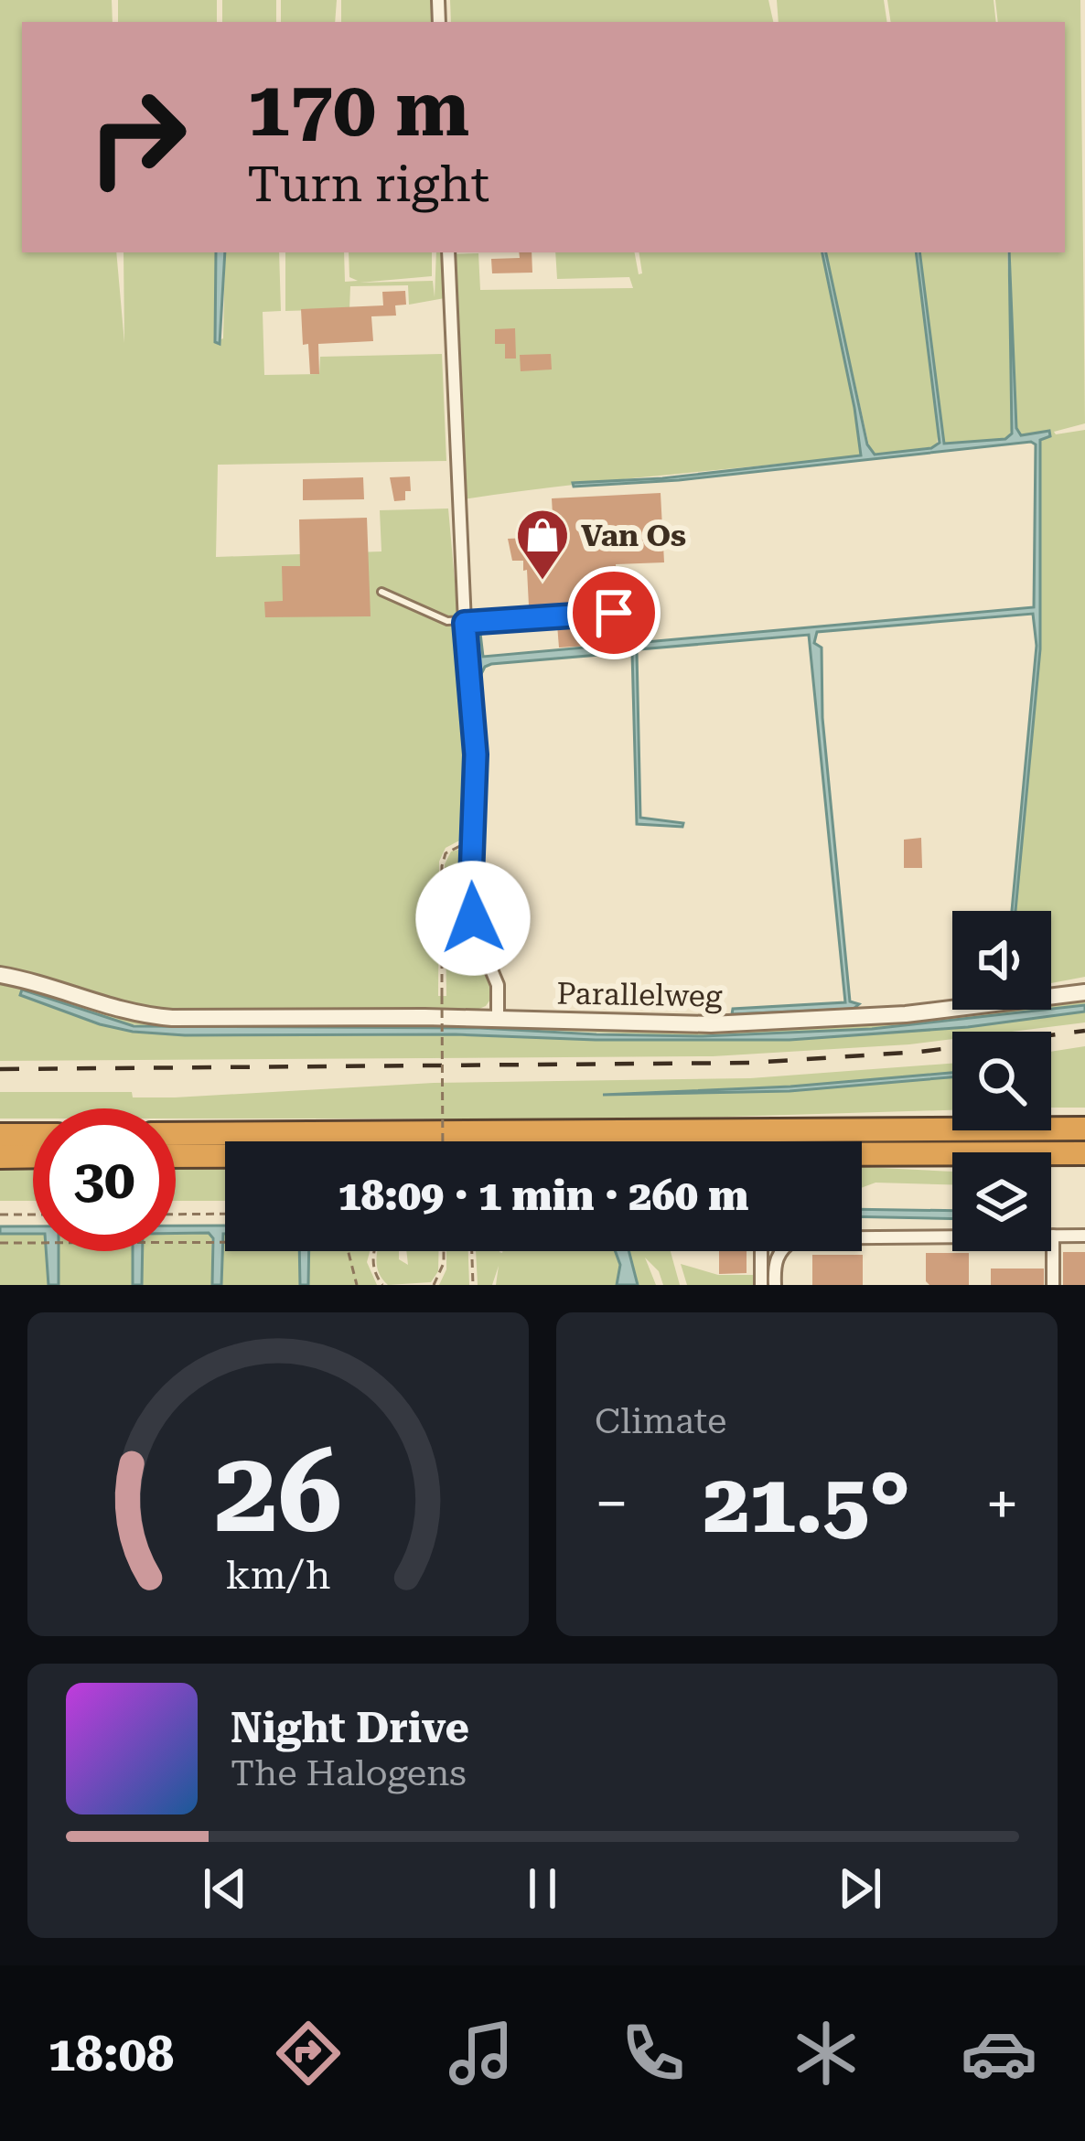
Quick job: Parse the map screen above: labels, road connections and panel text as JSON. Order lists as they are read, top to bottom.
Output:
{
  "streets": {
    "street": ["Parallelweg"]
  },
  "places": {
    "shop": ["Van Os"]
  },
  "page": {
    "turn": ["170 m", "Turn right"],
    "limit": "30",
    "trip": "18:09 · 1 min · 260 m",
    "tile": "Climate",
    "heat": ["−", "21.5°", "+"],
    "song": ["Night Drive", "The Halogens"],
    "tabs": "18:08",
    "gauge": ["26", "km/h"]
  }
}
